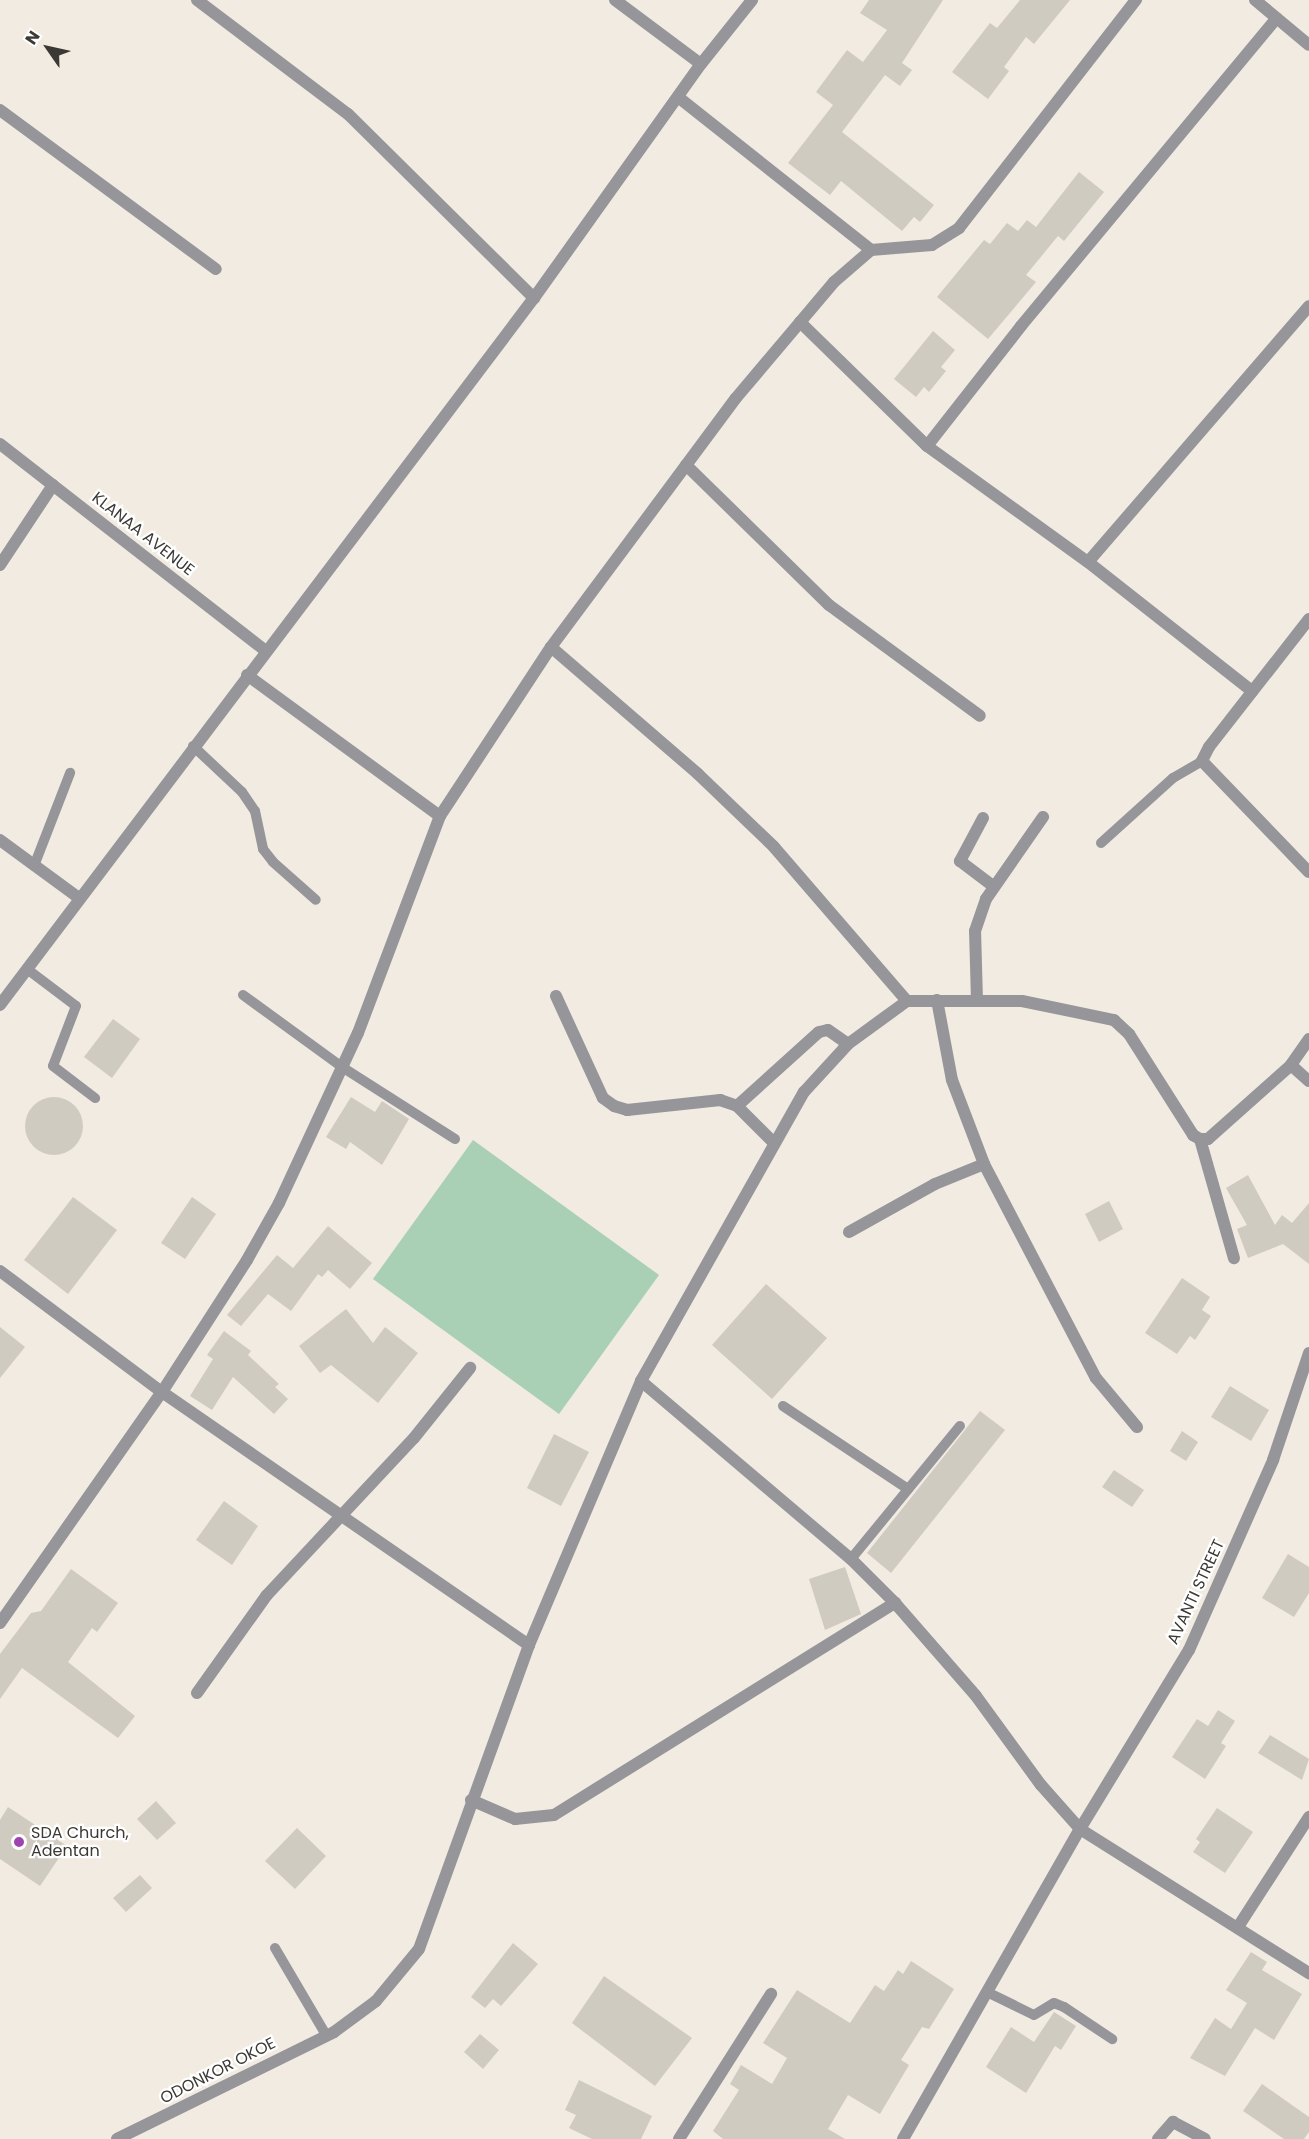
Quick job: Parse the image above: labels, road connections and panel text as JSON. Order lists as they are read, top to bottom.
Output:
{
  "streets": {
    "street": ["KLANAA AVENUE", "AVANTI STREET", "ODONKOR OKOE"]
  },
  "places": ["SDA Church, Adentan"],
  "north": "top left"
}
